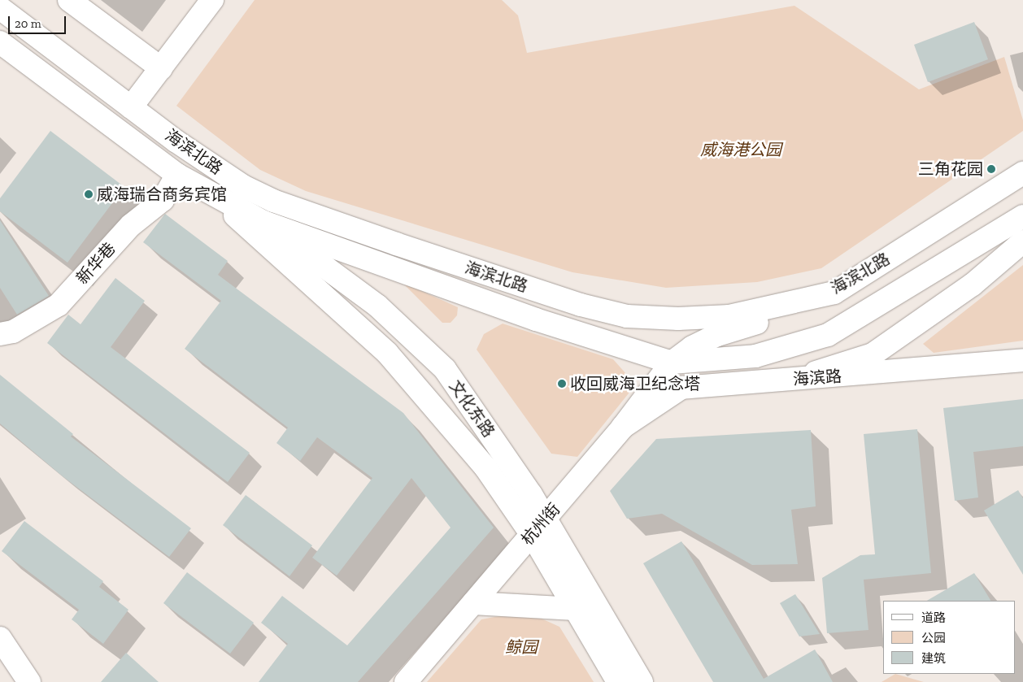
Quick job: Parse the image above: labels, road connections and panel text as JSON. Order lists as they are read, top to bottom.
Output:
{
  "streets": {
    "main road": [
      "海滨北路",
      "新华巷",
      "海滨路",
      "文化东路",
      "杭州街"
    ]
  },
  "crossings": [
    ["海滨北路", "新华巷"],
    ["海滨北路", "文化东路"],
    ["海滨北路", "杭州街"],
    ["海滨路", "杭州街"],
    ["文化东路", "杭州街"]
  ],
  "parks": ["威海港公园", "鲸园"],
  "places": ["三角花园", "威海瑞合商务宾馆", "收回威海卫纪念塔"],
  "legend": ["道路", "公园", "建筑"],
  "scale_bar": "20 m"
}
